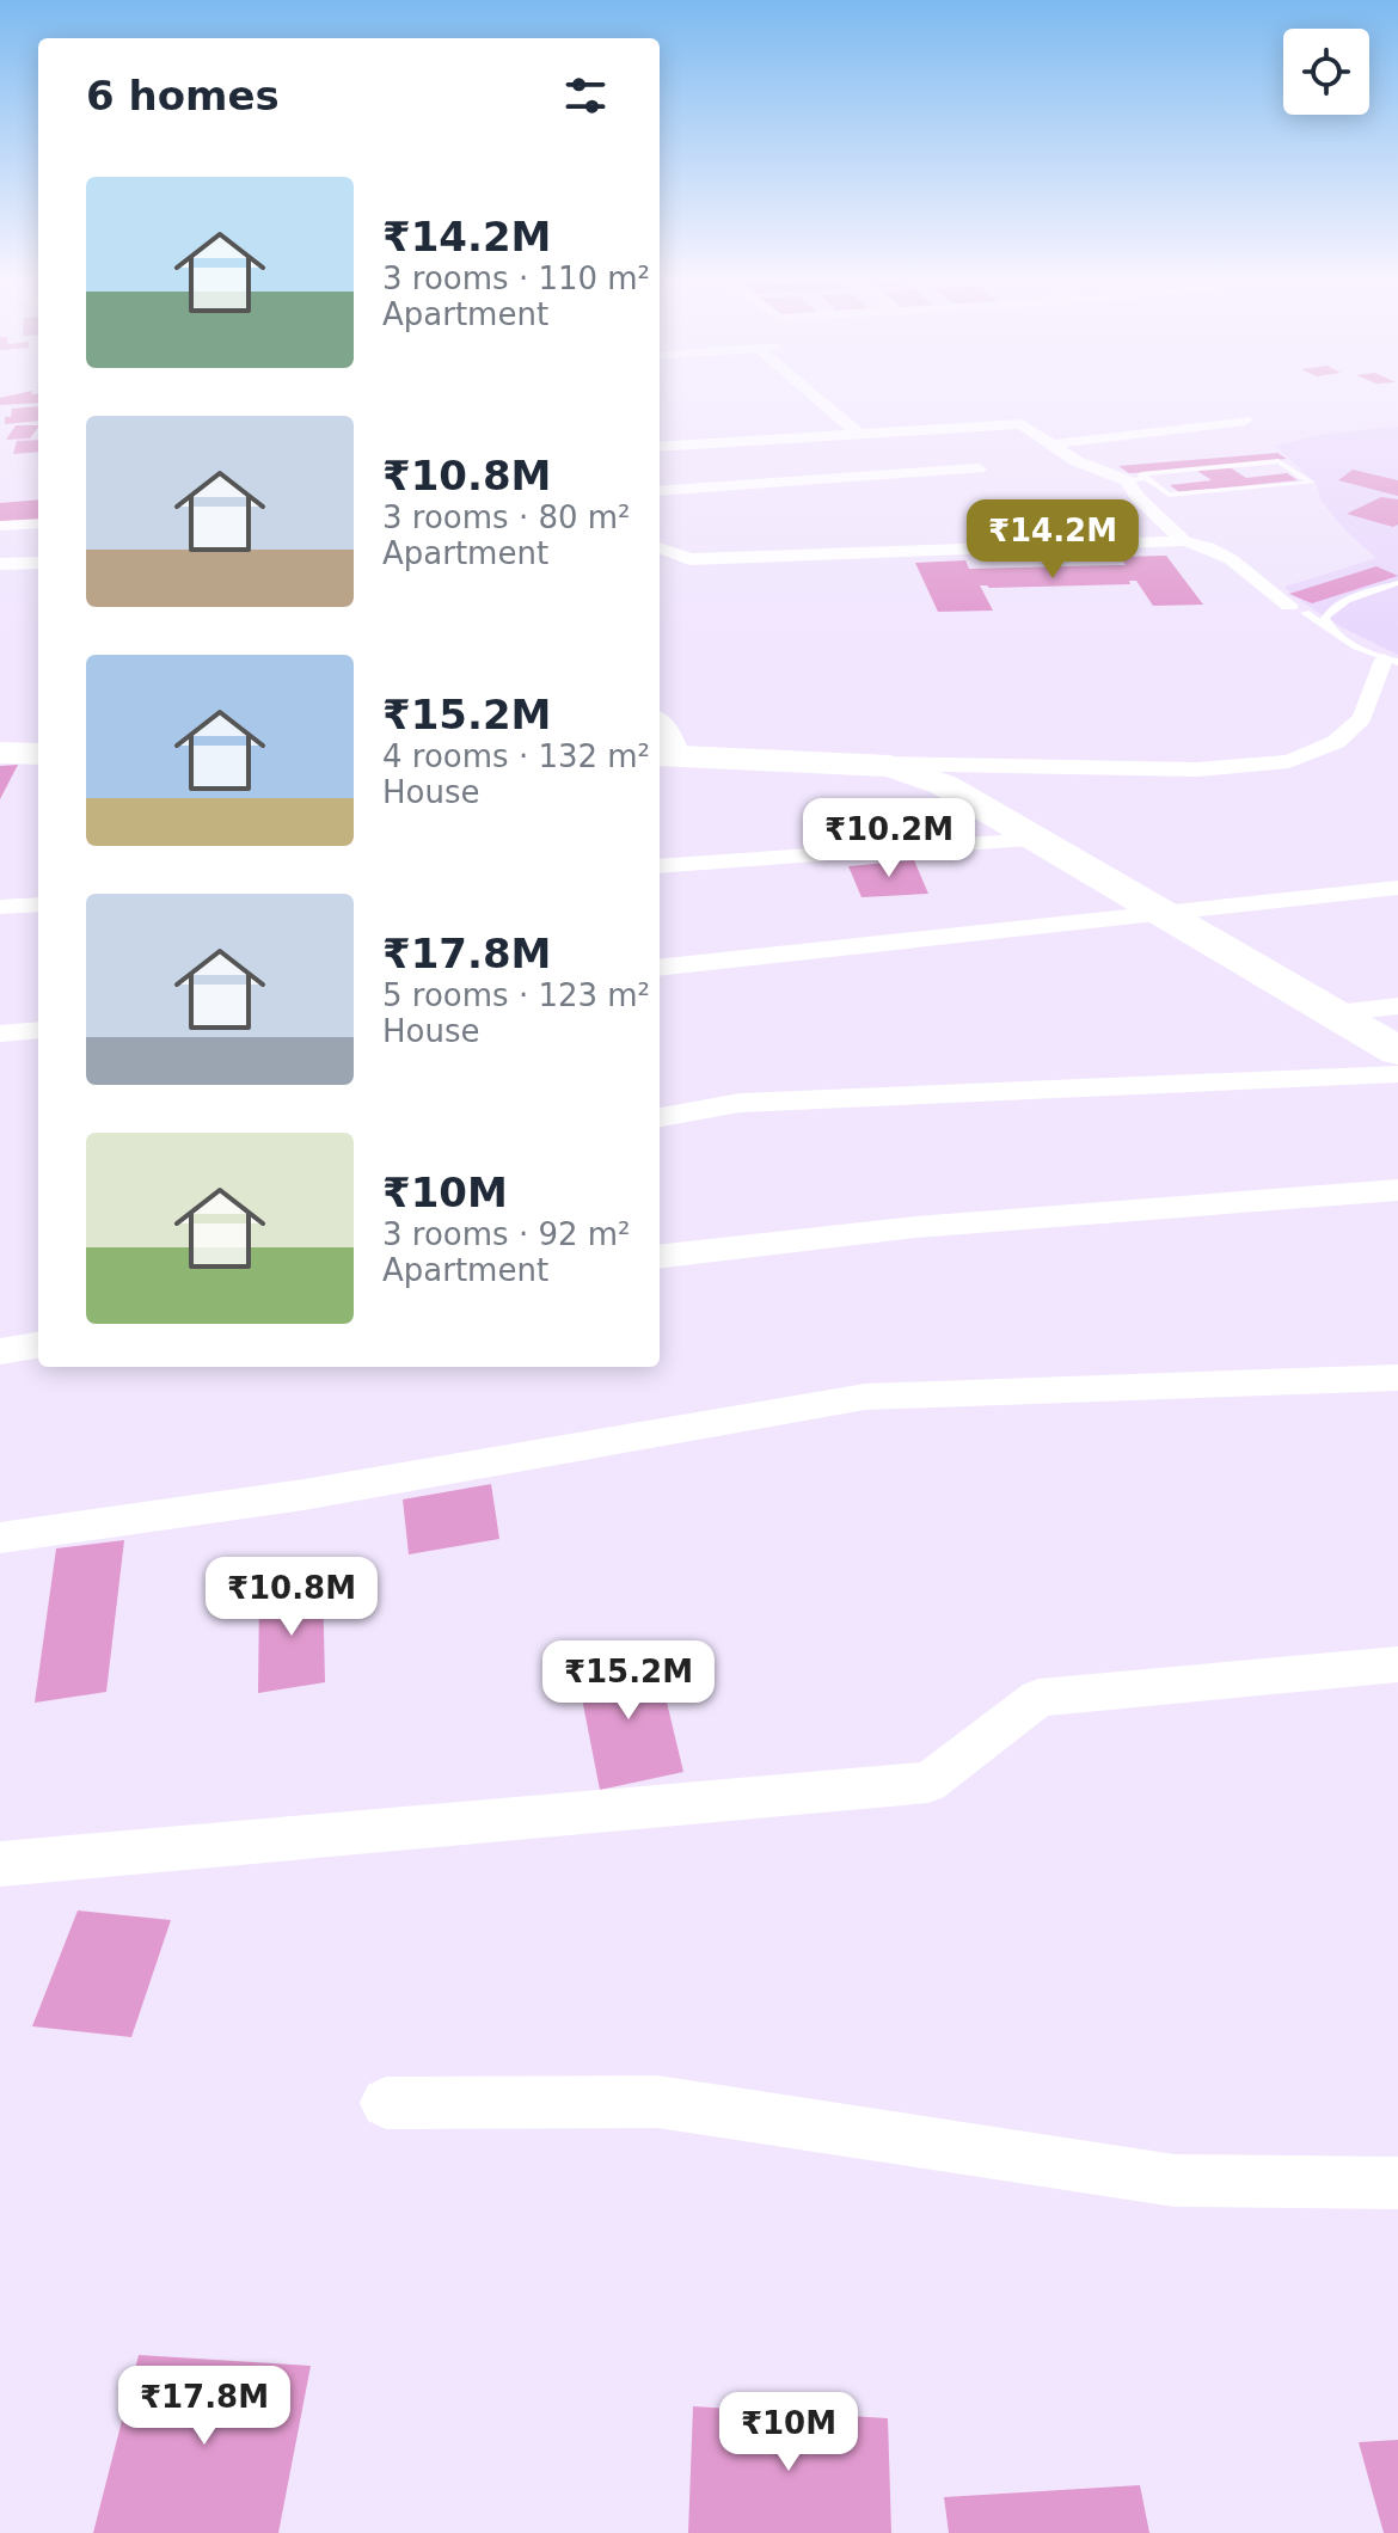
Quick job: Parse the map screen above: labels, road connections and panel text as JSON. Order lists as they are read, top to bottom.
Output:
{
  "page": {
    "heading": "6 homes",
    "list": [
      {
        "name": "₹14.2M",
        "note": "3 rooms · 110 m² · Apartment"
      },
      {
        "name": "₹10.8M",
        "note": "3 rooms · 80 m² · Apartment"
      },
      {
        "name": "₹15.2M",
        "note": "4 rooms · 132 m² · House"
      },
      {
        "name": "₹17.8M",
        "note": "5 rooms · 123 m² · House"
      },
      {
        "name": "₹10M",
        "note": "3 rooms · 92 m² · Apartment"
      }
    ],
    "price": [
      "₹14.2M",
      "₹10.2M",
      "₹10.8M",
      "₹15.2M",
      "₹17.8M",
      "₹10M"
    ]
  }
}
